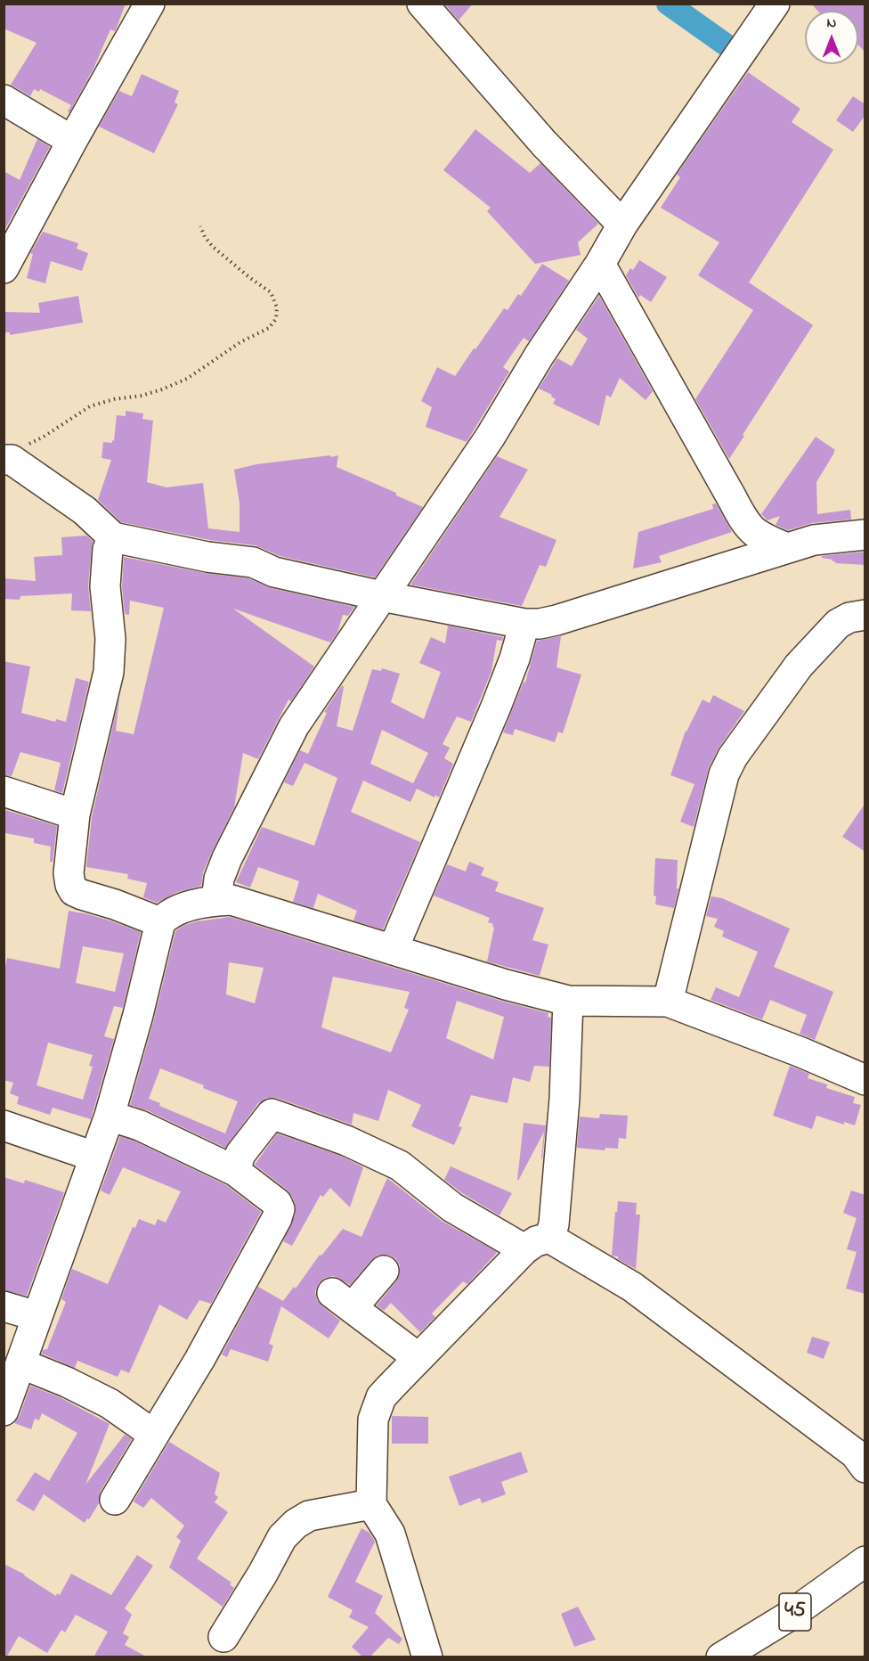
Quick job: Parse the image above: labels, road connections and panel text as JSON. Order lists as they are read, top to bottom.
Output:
{
  "streets": {
    "street": ["45"]
  },
  "north": "top"
}
